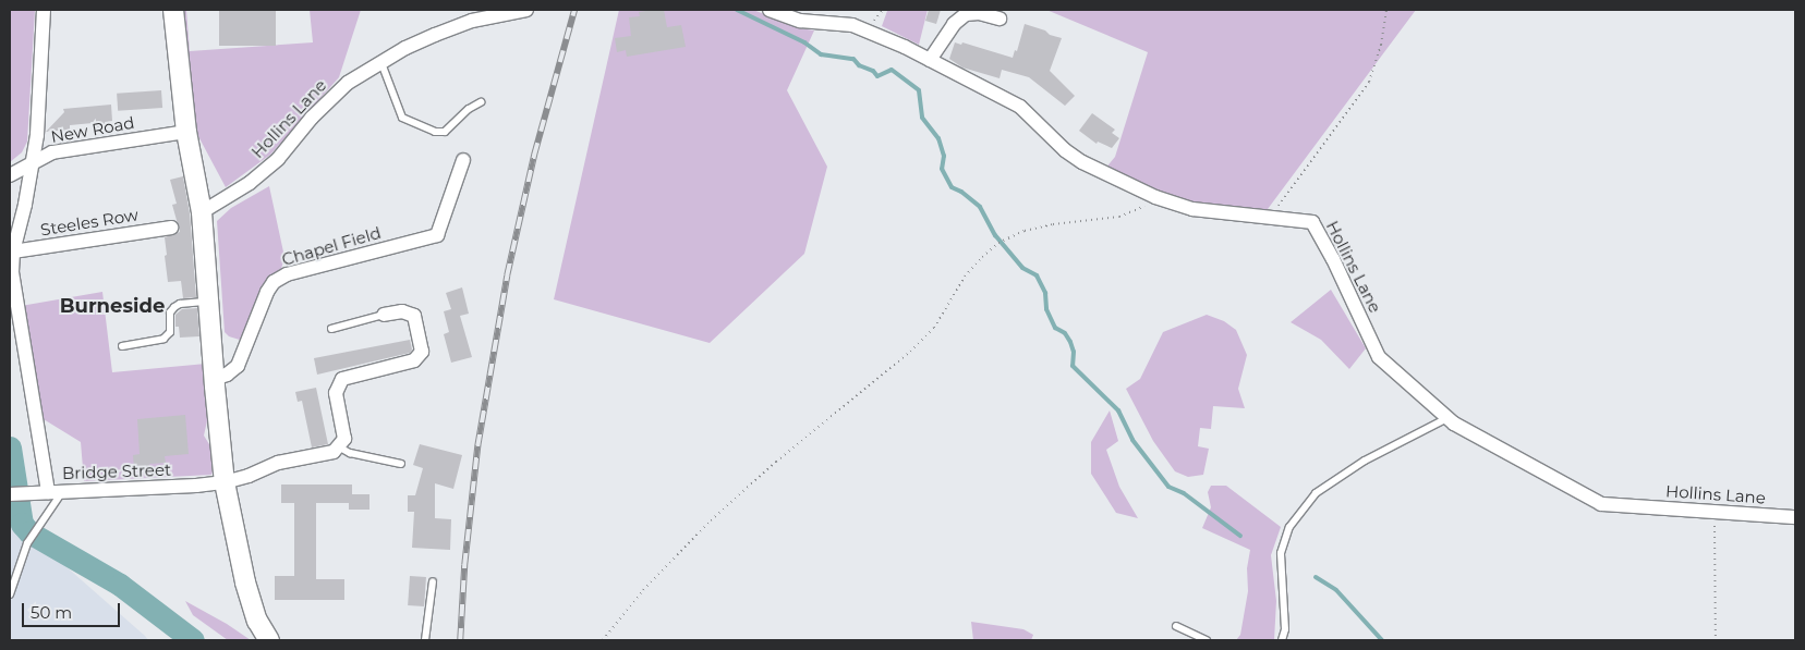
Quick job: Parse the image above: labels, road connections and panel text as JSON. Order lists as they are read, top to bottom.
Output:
{
  "streets": {
    "street": [
      "Hollins Lane",
      "New Road",
      "Steeles Row",
      "Chapel Field",
      "Bridge Street"
    ]
  },
  "districts": ["Burneside"],
  "scale_bar": "50 m"
}
